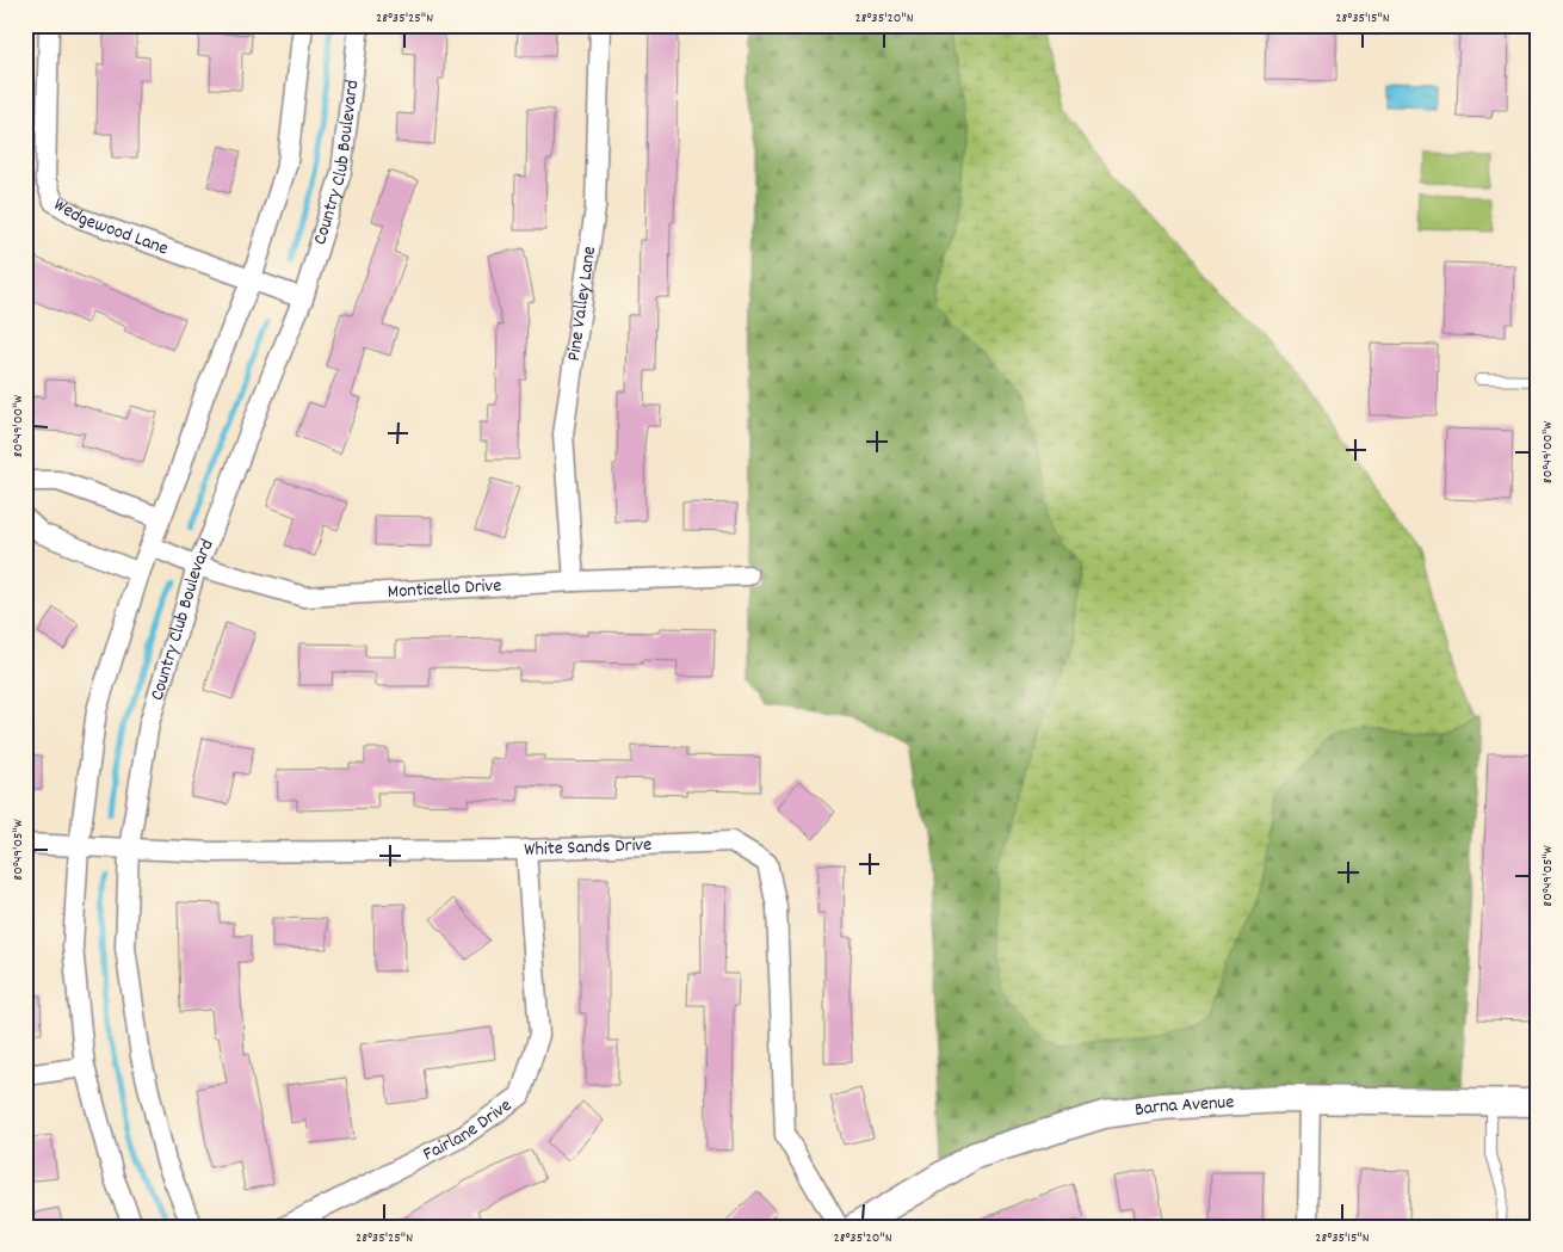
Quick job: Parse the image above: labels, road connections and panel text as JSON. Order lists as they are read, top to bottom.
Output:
{
  "streets": {
    "street": [
      "Country Club Boulevard",
      "Wedgewood Lane",
      "Pine Valley Lane",
      "Monticello Drive",
      "White Sands Drive",
      "Barna Avenue",
      "Fairlane Drive"
    ]
  },
  "crossings": [
    ["Country Club Boulevard", "Wedgewood Lane"],
    ["Country Club Boulevard", "Monticello Drive"],
    ["Country Club Boulevard", "White Sands Drive"],
    ["Pine Valley Lane", "Monticello Drive"],
    ["White Sands Drive", "Fairlane Drive"]
  ],
  "coordinates": [
    "28°35'25\"N",
    "28°35'20\"N",
    "28°35'15\"N",
    "80°49'00\"W",
    "80°49'05\"W"
  ]
}
